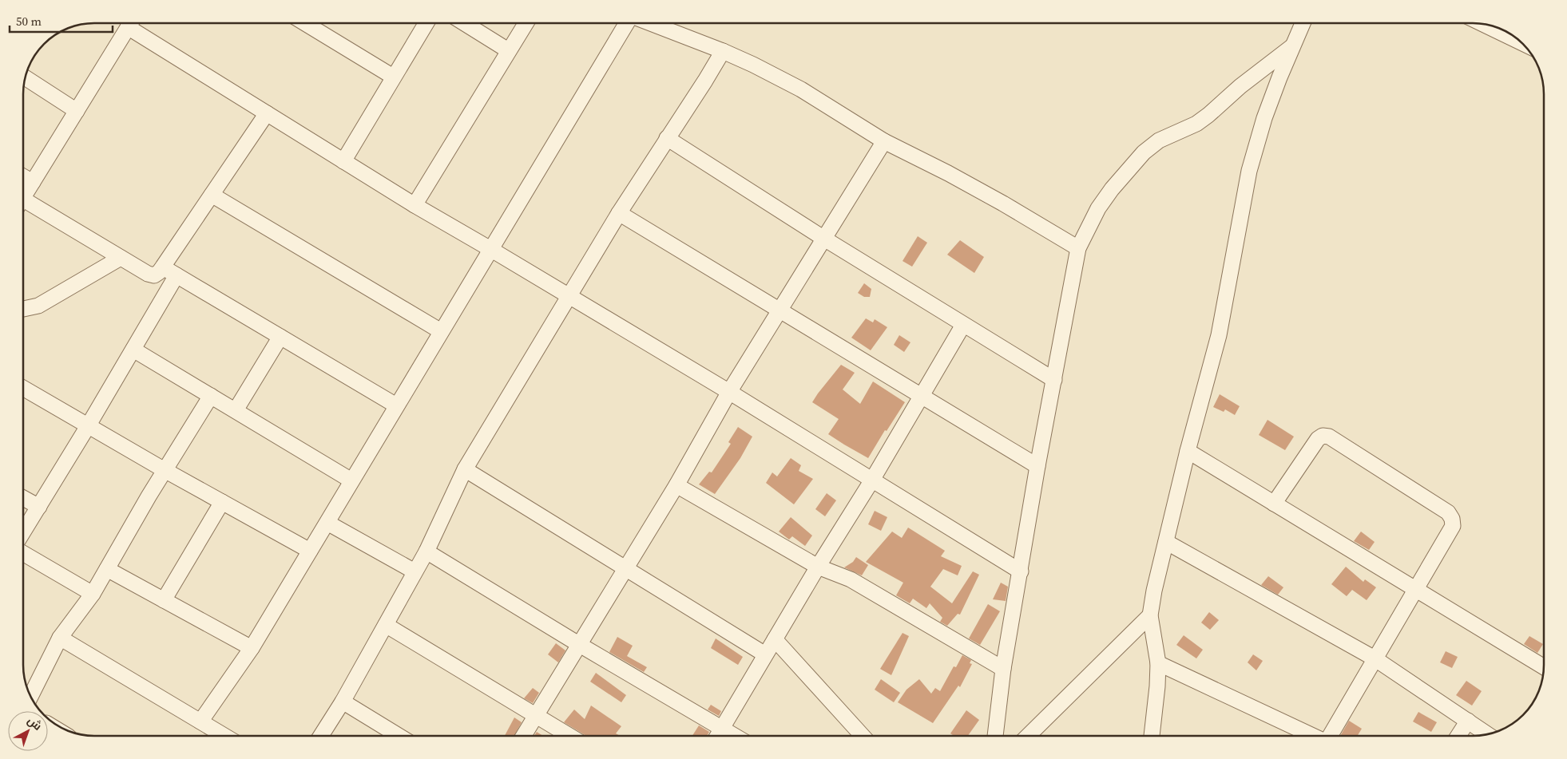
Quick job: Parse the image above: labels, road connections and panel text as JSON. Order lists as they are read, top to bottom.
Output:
{
  "scale_bar": "50 m",
  "north": "top right"
}
